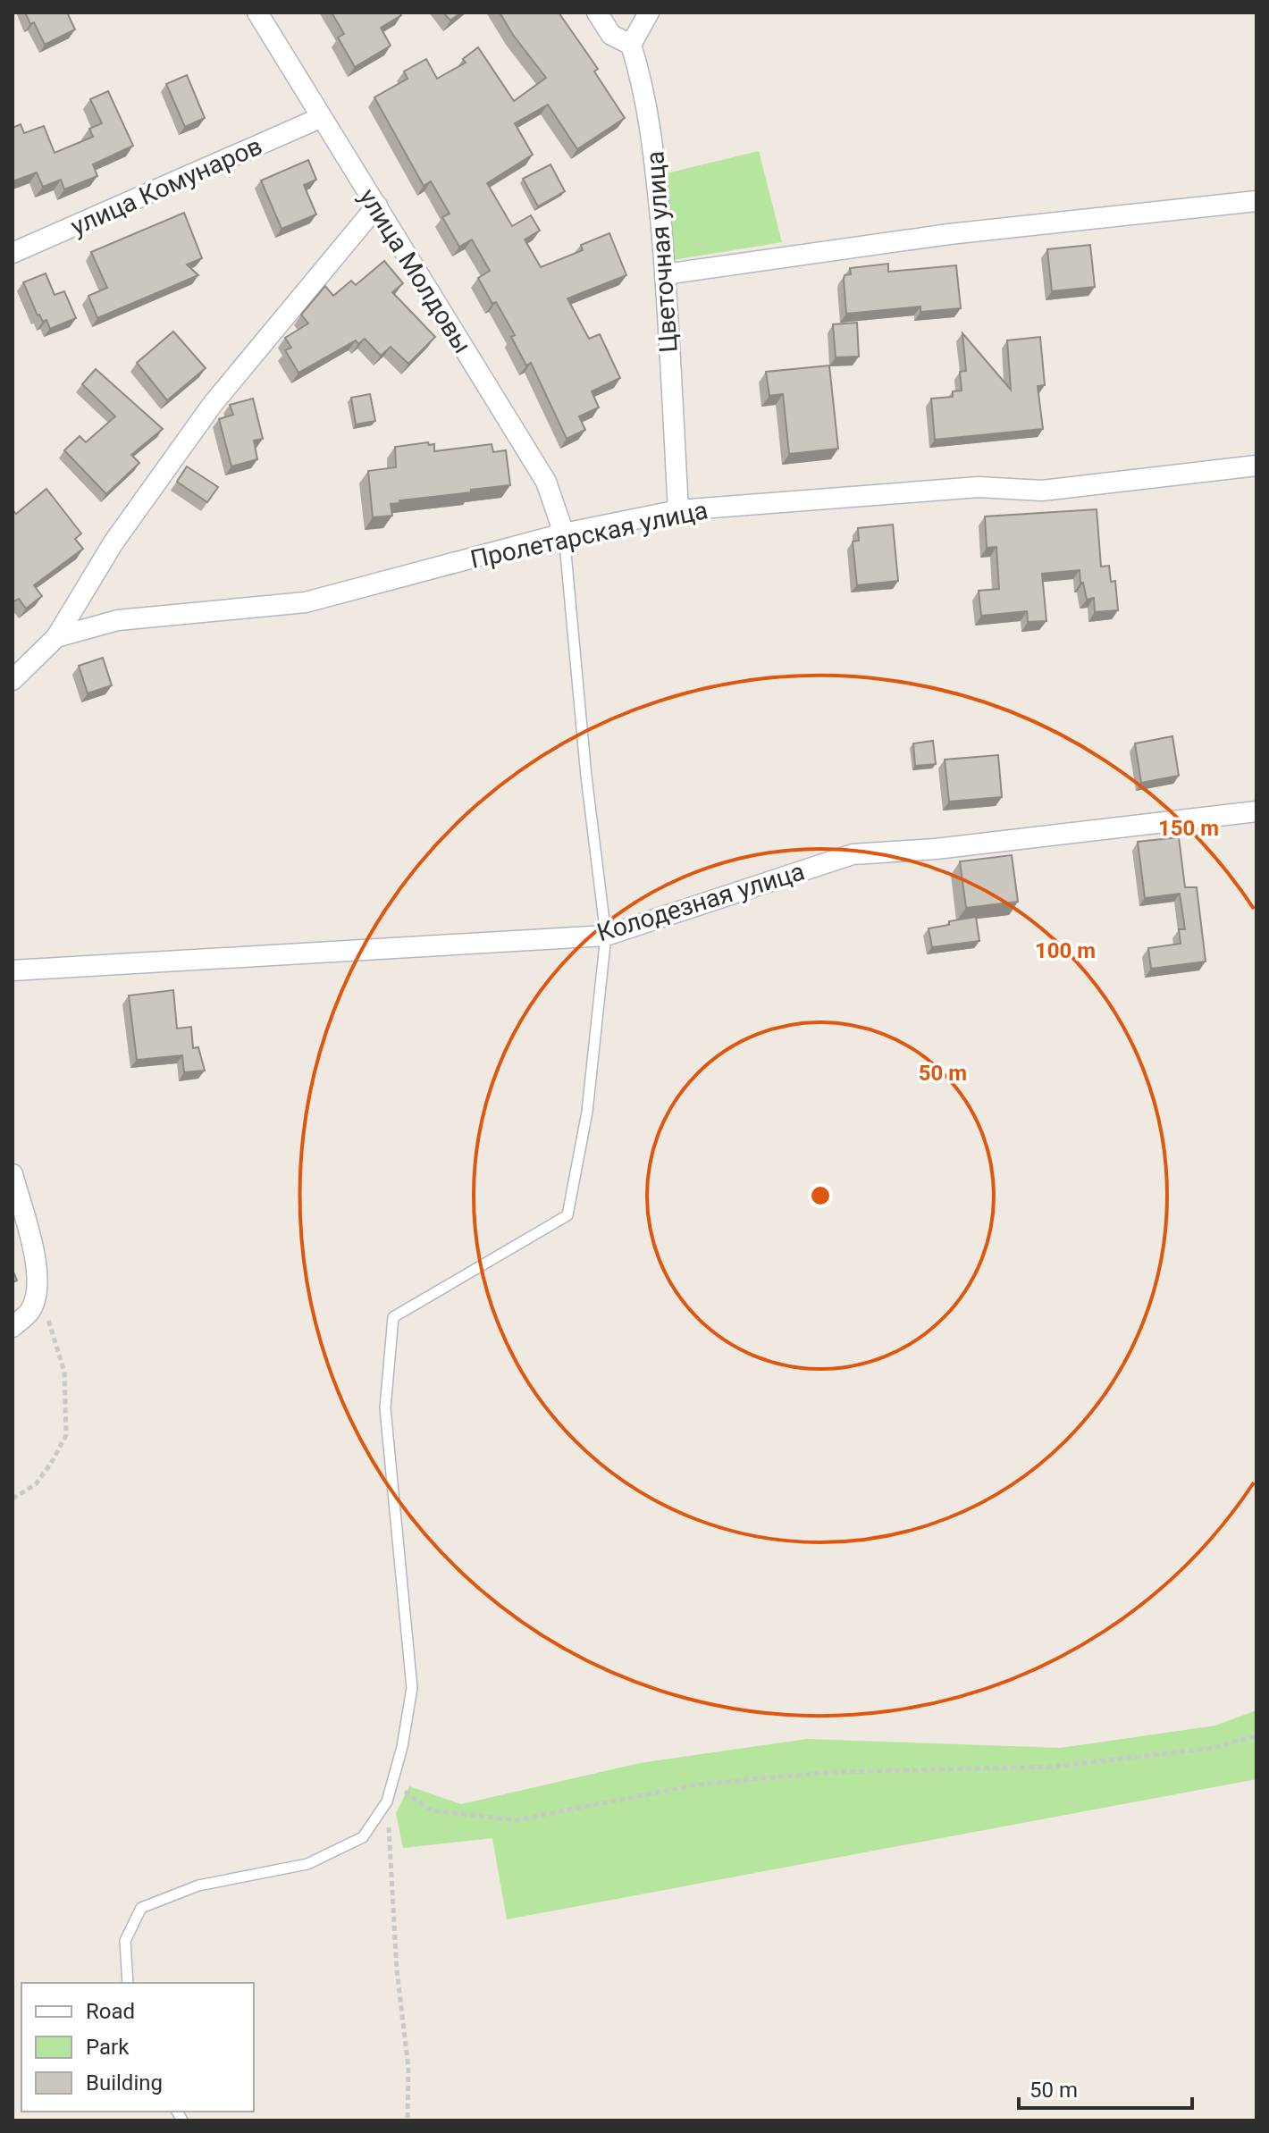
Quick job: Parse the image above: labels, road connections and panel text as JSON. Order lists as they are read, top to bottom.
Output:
{
  "streets": {
    "street": [
      "улица Комунаров",
      "Цветочная улица",
      "улица Молдовы",
      "Пролетарская улица",
      "Колодезная улица"
    ]
  },
  "crossings": [
    ["улица Комунаров", "улица Молдовы"],
    ["Цветочная улица", "Пролетарская улица"],
    ["улица Молдовы", "Пролетарская улица"]
  ],
  "legend": ["Road", "Park", "Building"],
  "scale_bar": "50 m",
  "rings": ["150 m", "100 m", "50 m"]
}
